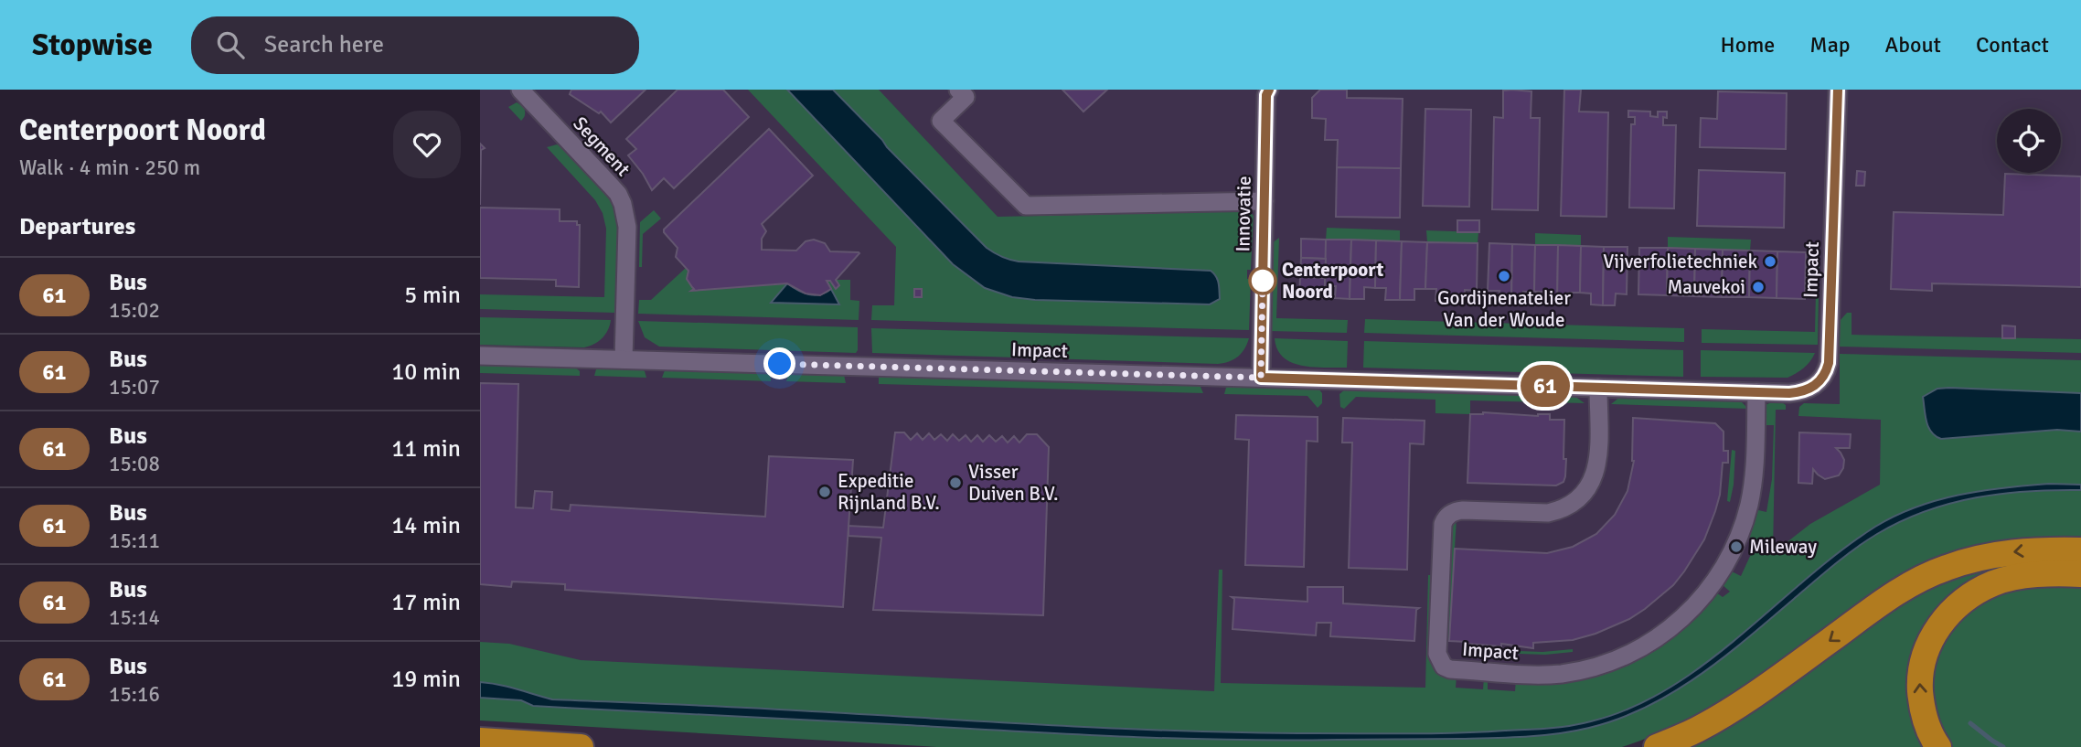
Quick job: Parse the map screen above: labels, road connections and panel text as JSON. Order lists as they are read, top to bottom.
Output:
{
  "streets": {
    "street": ["Segment", "Innovatie", "Impact"]
  },
  "crossings": [
    ["Segment", "Impact"],
    ["Innovatie", "Impact"]
  ],
  "places": [
    "Vijverfolietechniek",
    "Gordijnenatelier Van der Woude",
    "Centerpoort Noord",
    "Mauvekoi",
    "Visser Duiven B.V.",
    "Expeditie Rijnland B.V.",
    "Mileway"
  ],
  "lines": ["bus line 61"],
  "page": {
    "header": "Stopwise",
    "search": "Search here",
    "nav": [
      "Home",
      "Map",
      "About",
      "Contact"
    ],
    "heading": [
      ["Centerpoort Noord", "Walk · 4 min · 250 m"],
      "Departures"
    ],
    "on_map": "61",
    "list": [
      {
        "mark": "61",
        "name": "Bus",
        "note": "15:02",
        "value": "5 min"
      },
      {
        "mark": "61",
        "name": "Bus",
        "note": "15:07",
        "value": "10 min"
      },
      {
        "mark": "61",
        "name": "Bus",
        "note": "15:08",
        "value": "11 min"
      },
      {
        "mark": "61",
        "name": "Bus",
        "note": "15:11",
        "value": "14 min"
      },
      {
        "mark": "61",
        "name": "Bus",
        "note": "15:14",
        "value": "17 min"
      },
      {
        "mark": "61",
        "name": "Bus",
        "note": "15:16",
        "value": "19 min"
      }
    ]
  }
}
